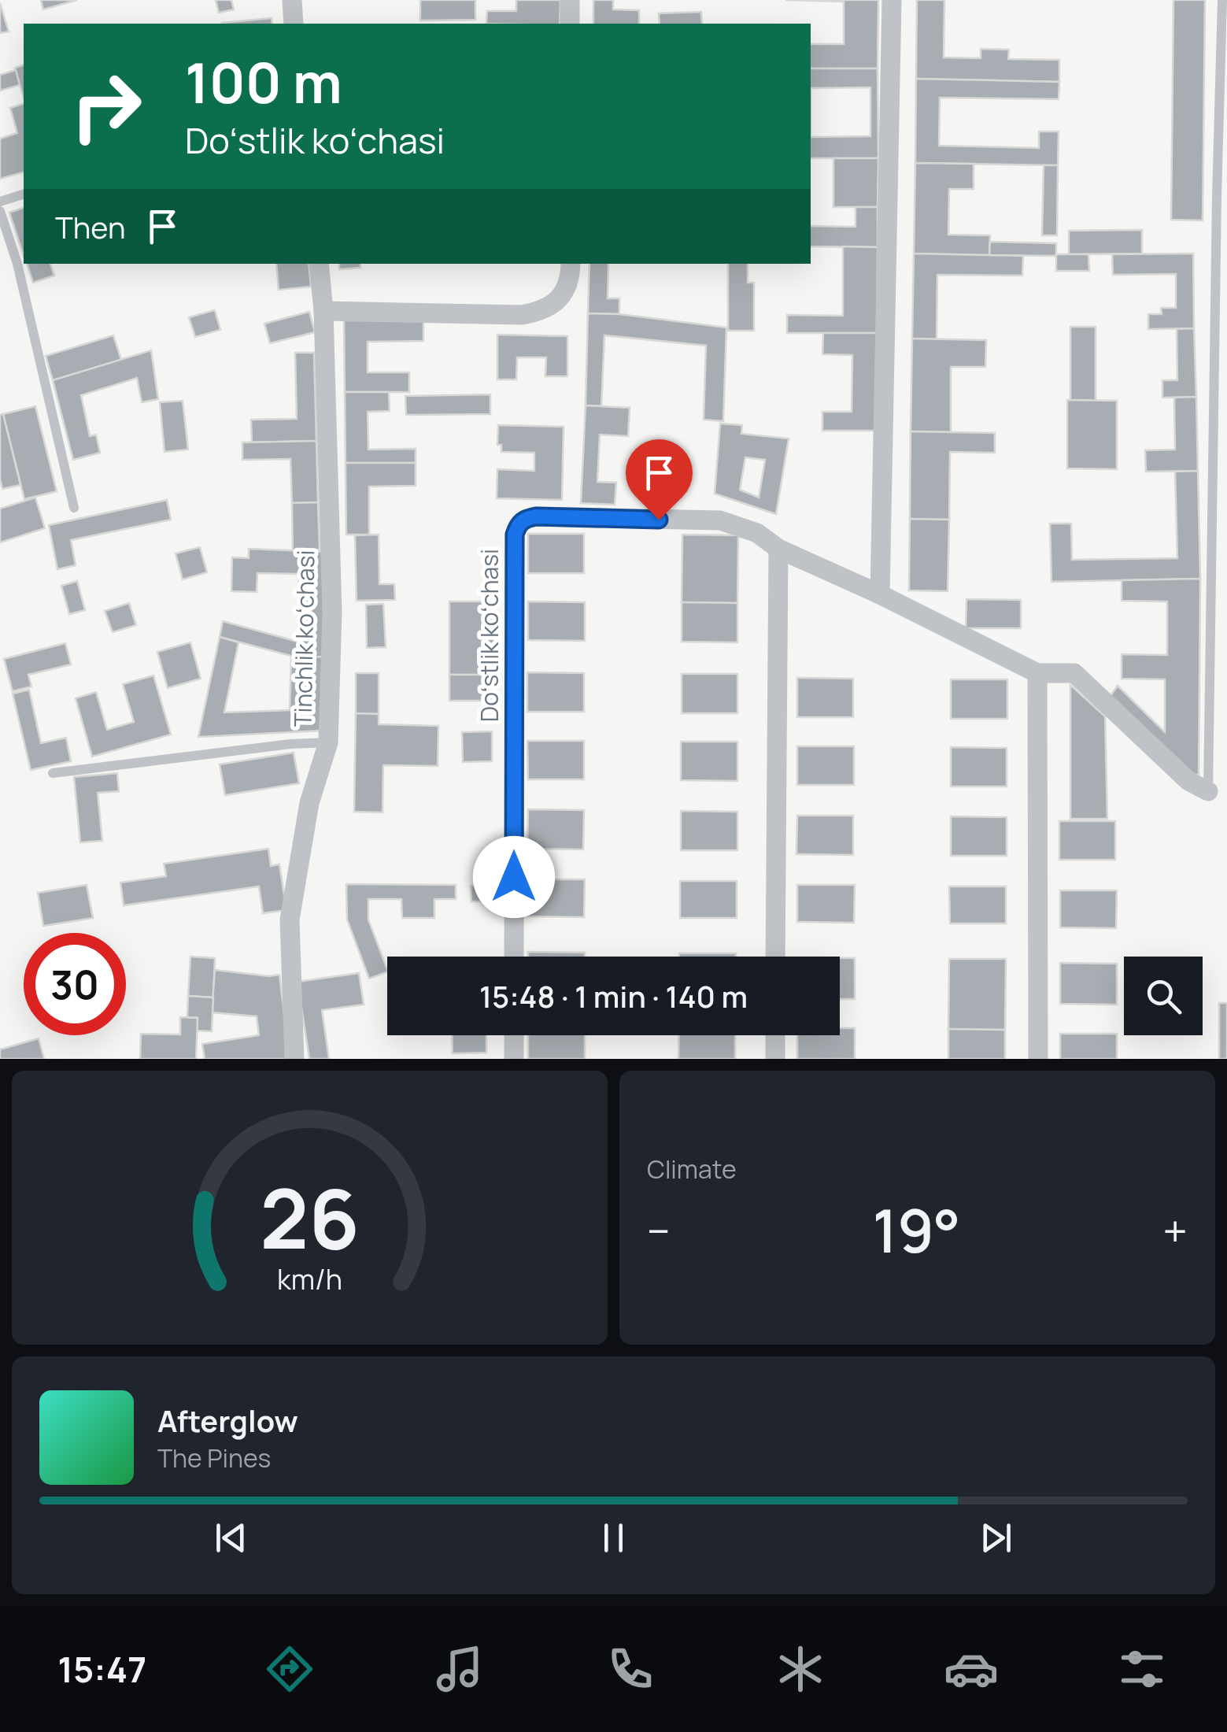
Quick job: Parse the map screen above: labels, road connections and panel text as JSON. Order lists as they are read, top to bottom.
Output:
{
  "streets": {
    "street": ["Doʻstlik koʻchasi", "Tinchlik koʻchasi"]
  },
  "page": {
    "turn": ["100 m", "Doʻstlik koʻchasi"],
    "then": "Then",
    "limit": "30",
    "trip": "15:48 · 1 min · 140 m",
    "tile": "Climate",
    "heat": ["−", "19°", "+"],
    "song": ["Afterglow", "The Pines"],
    "tabs": "15:47",
    "gauge": ["26", "km/h"]
  }
}
